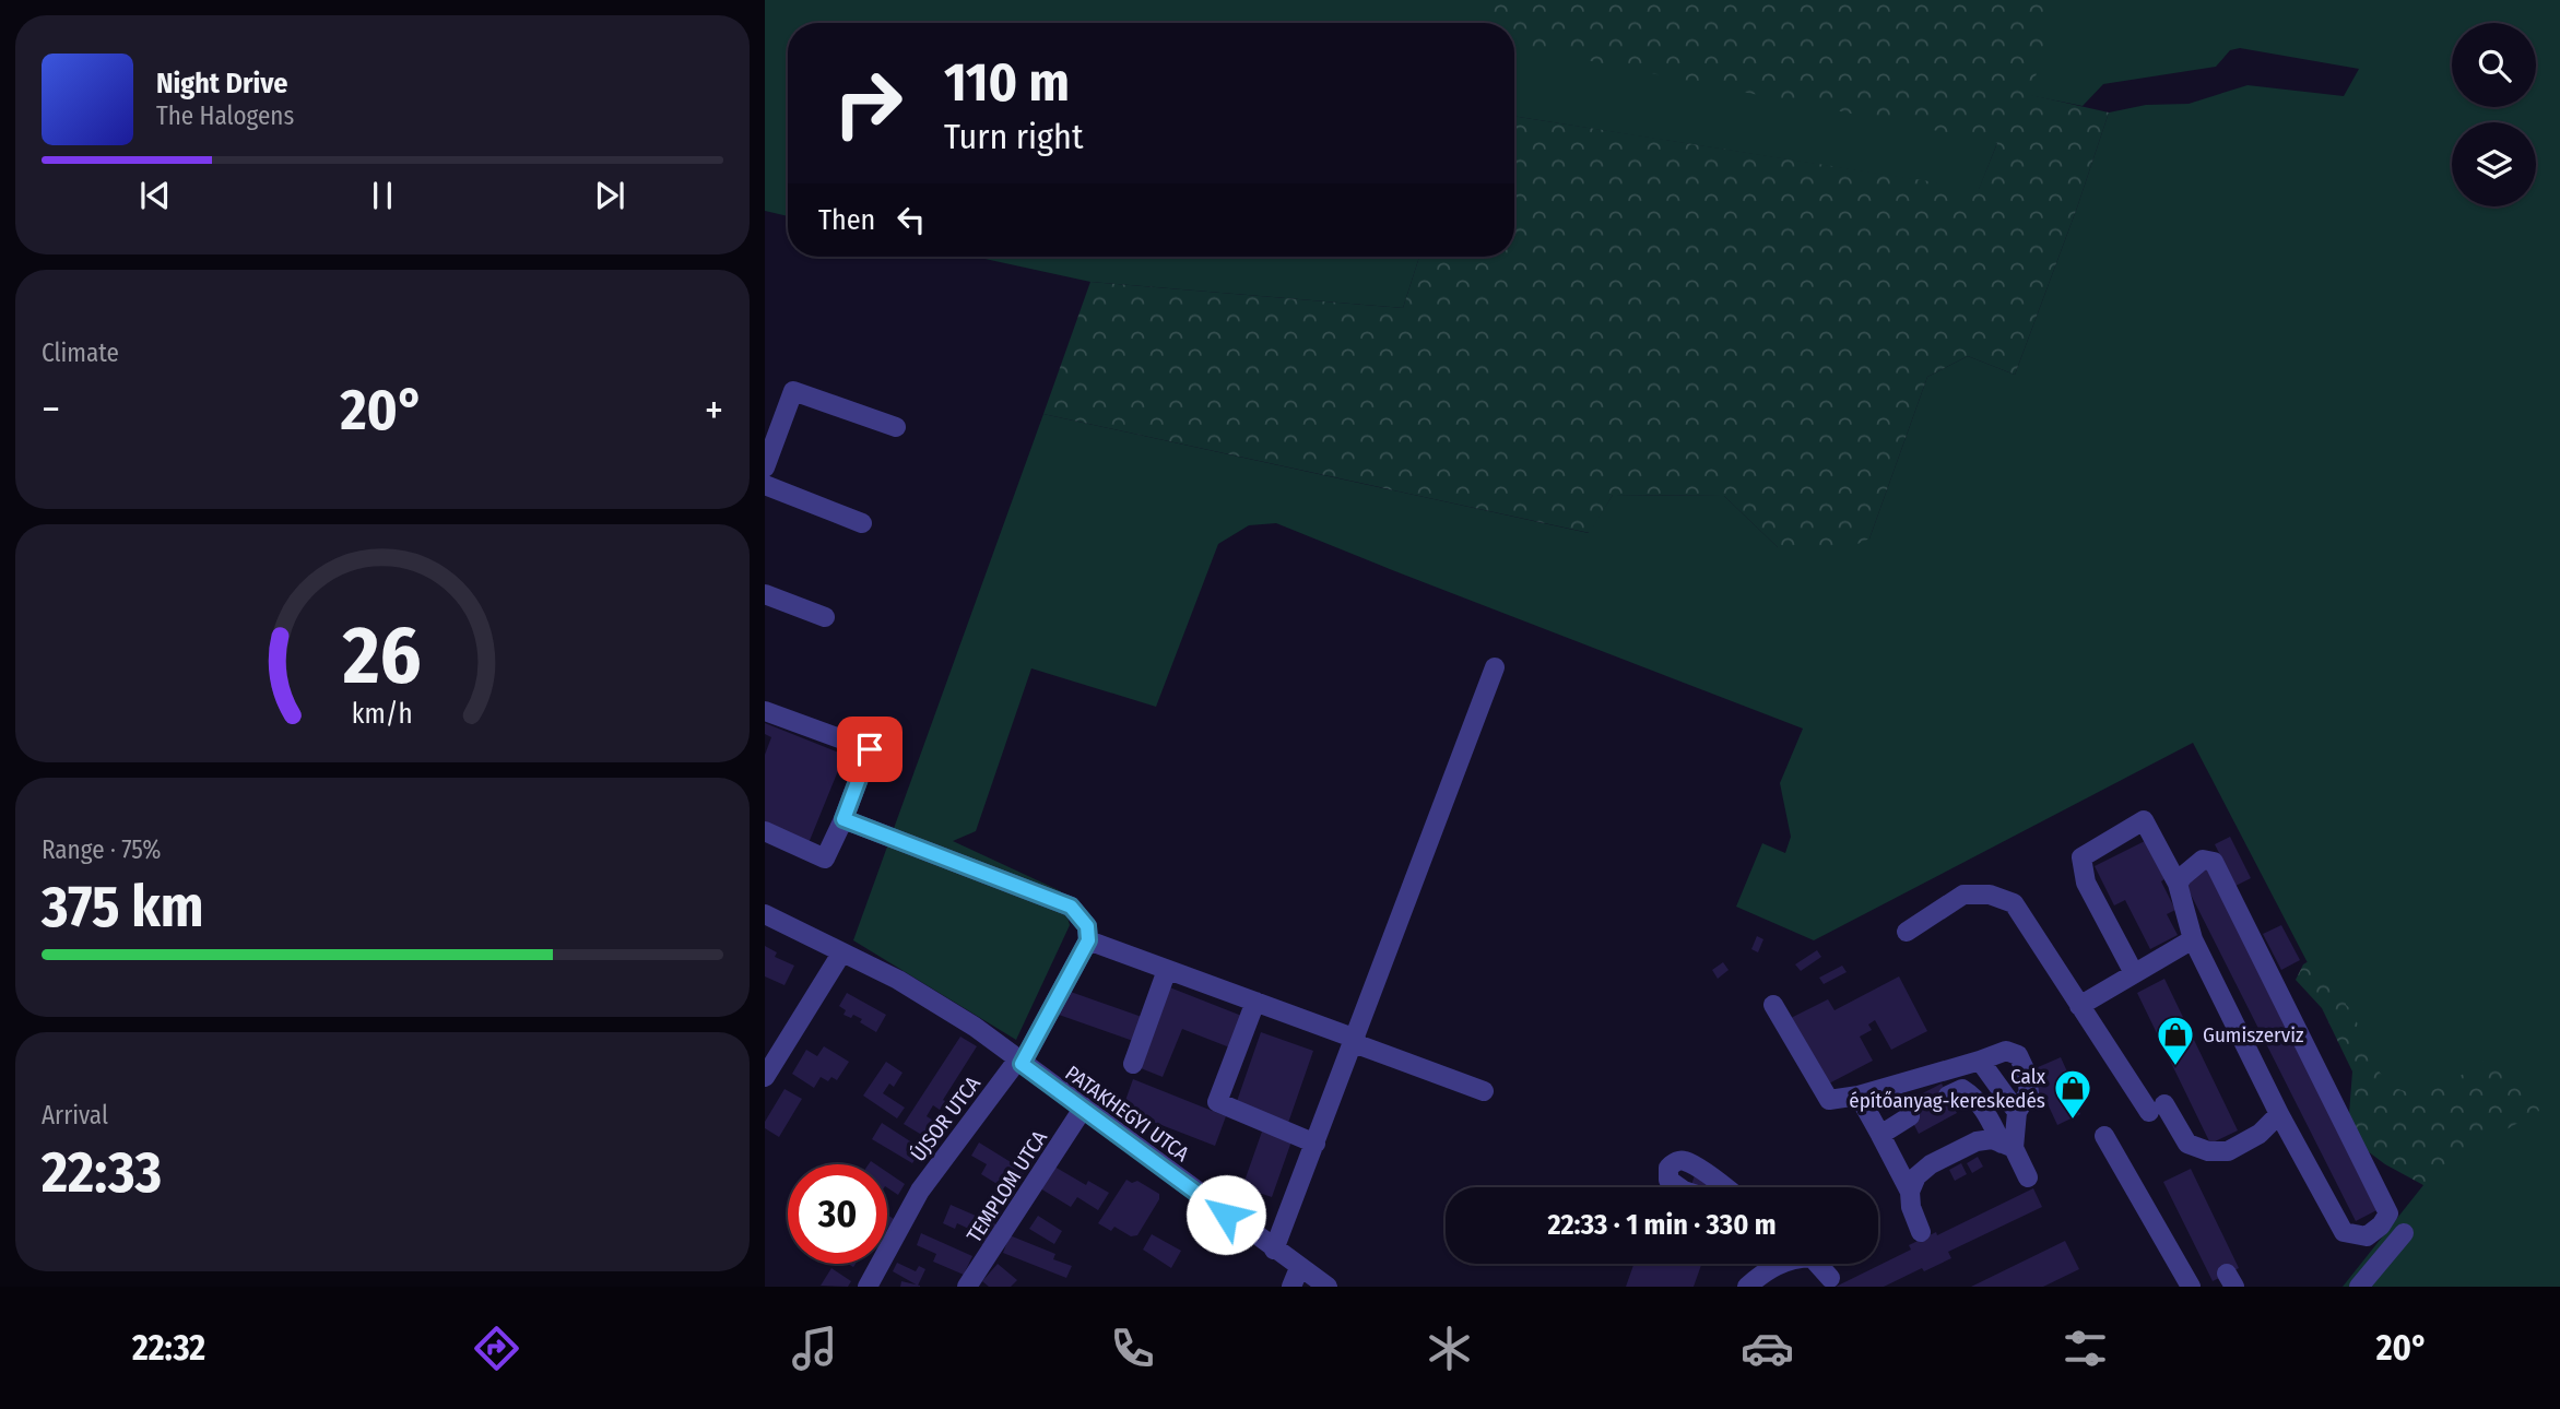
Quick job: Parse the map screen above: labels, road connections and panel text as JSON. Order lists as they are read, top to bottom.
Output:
{
  "streets": {
    "street": ["PATAKHEGYI UTCA", "ÚJSOR UTCA", "TEMPLOM UTCA"]
  },
  "crossings": [
    ["PATAKHEGYI UTCA", "ÚJSOR UTCA"],
    ["PATAKHEGYI UTCA", "TEMPLOM UTCA"]
  ],
  "places": {
    "shop": ["Gumiszerviz", "Calx építőanyag-kereskedés"]
  },
  "page": {
    "turn": ["110 m", "Turn right"],
    "song": ["Night Drive", "The Halogens"],
    "then": "Then",
    "tile": [
      "Climate",
      ["Range · 75%", "375 km"],
      ["Arrival", "22:33"]
    ],
    "heat": ["−", "20°", "+"],
    "limit": "30",
    "trip": "22:33 · 1 min · 330 m",
    "tabs": ["22:32", "20°"],
    "gauge": ["26", "km/h"]
  }
}
